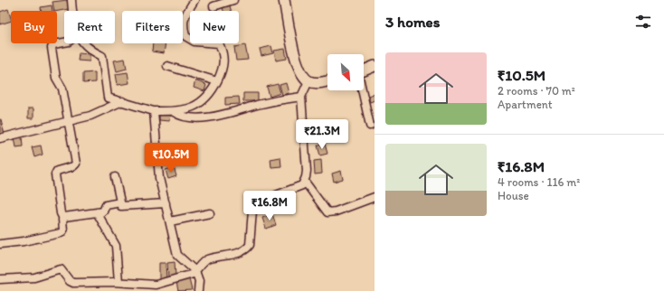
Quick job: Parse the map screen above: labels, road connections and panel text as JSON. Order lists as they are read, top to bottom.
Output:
{
  "north": "bottom right",
  "page": {
    "heading": "3 homes",
    "chip": [
      "Buy",
      "Rent",
      "Filters",
      "New"
    ],
    "list": [
      {
        "name": "₹10.5M",
        "note": "2 rooms · 70 m² · Apartment"
      },
      {
        "name": "₹16.8M",
        "note": "4 rooms · 116 m² · House"
      }
    ],
    "price": ["₹21.3M", "₹10.5M", "₹16.8M"]
  }
}
